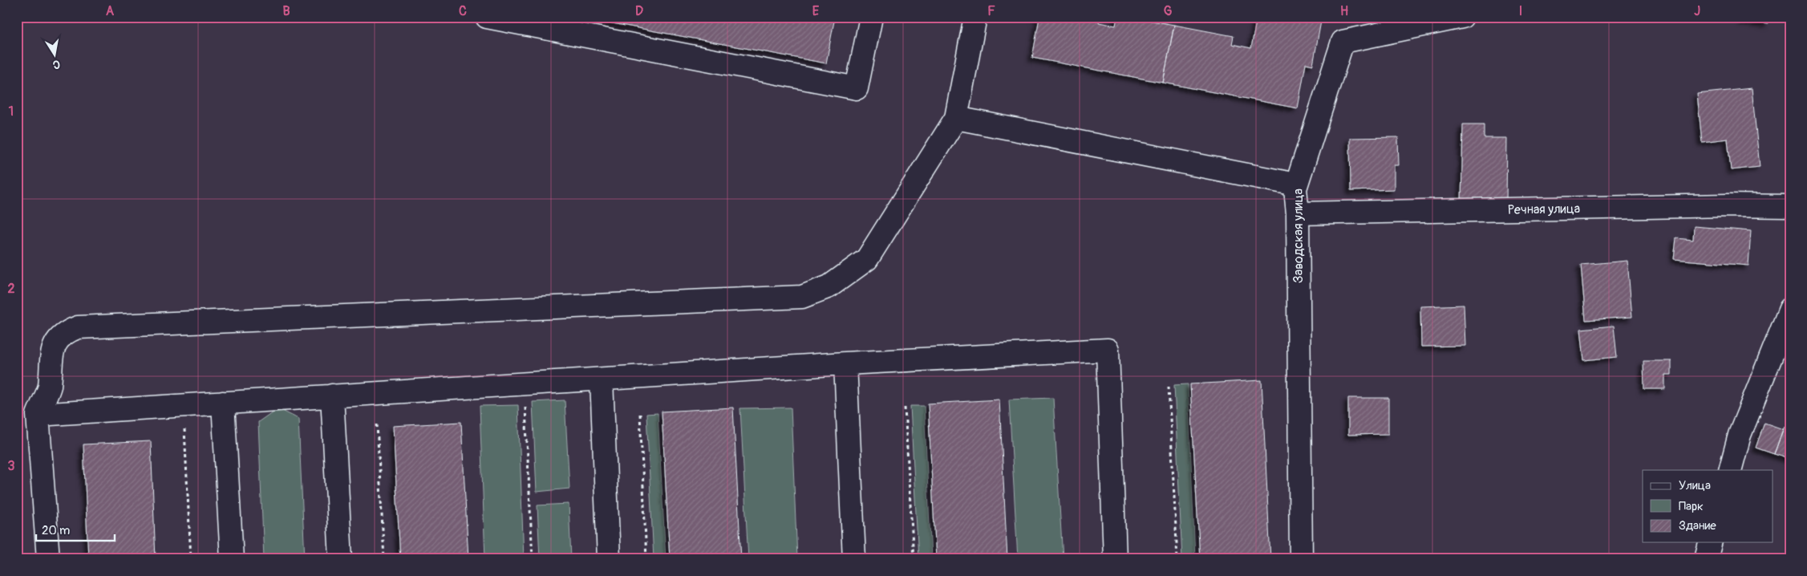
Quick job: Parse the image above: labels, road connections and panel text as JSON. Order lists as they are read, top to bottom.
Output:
{
  "streets": {
    "street": ["Речная улица", "Заводская улица"]
  },
  "crossings": [
    ["Речная улица", "Заводская улица"]
  ],
  "legend": ["Улица", "Парк", "Здание"],
  "scale_bar": "20 m",
  "north": "bottom",
  "grid": {
    "columns": [
      "A",
      "B",
      "C",
      "D",
      "E",
      "F",
      "G",
      "H",
      "I",
      "J"
    ],
    "rows": ["1", "2", "3"]
  }
}
